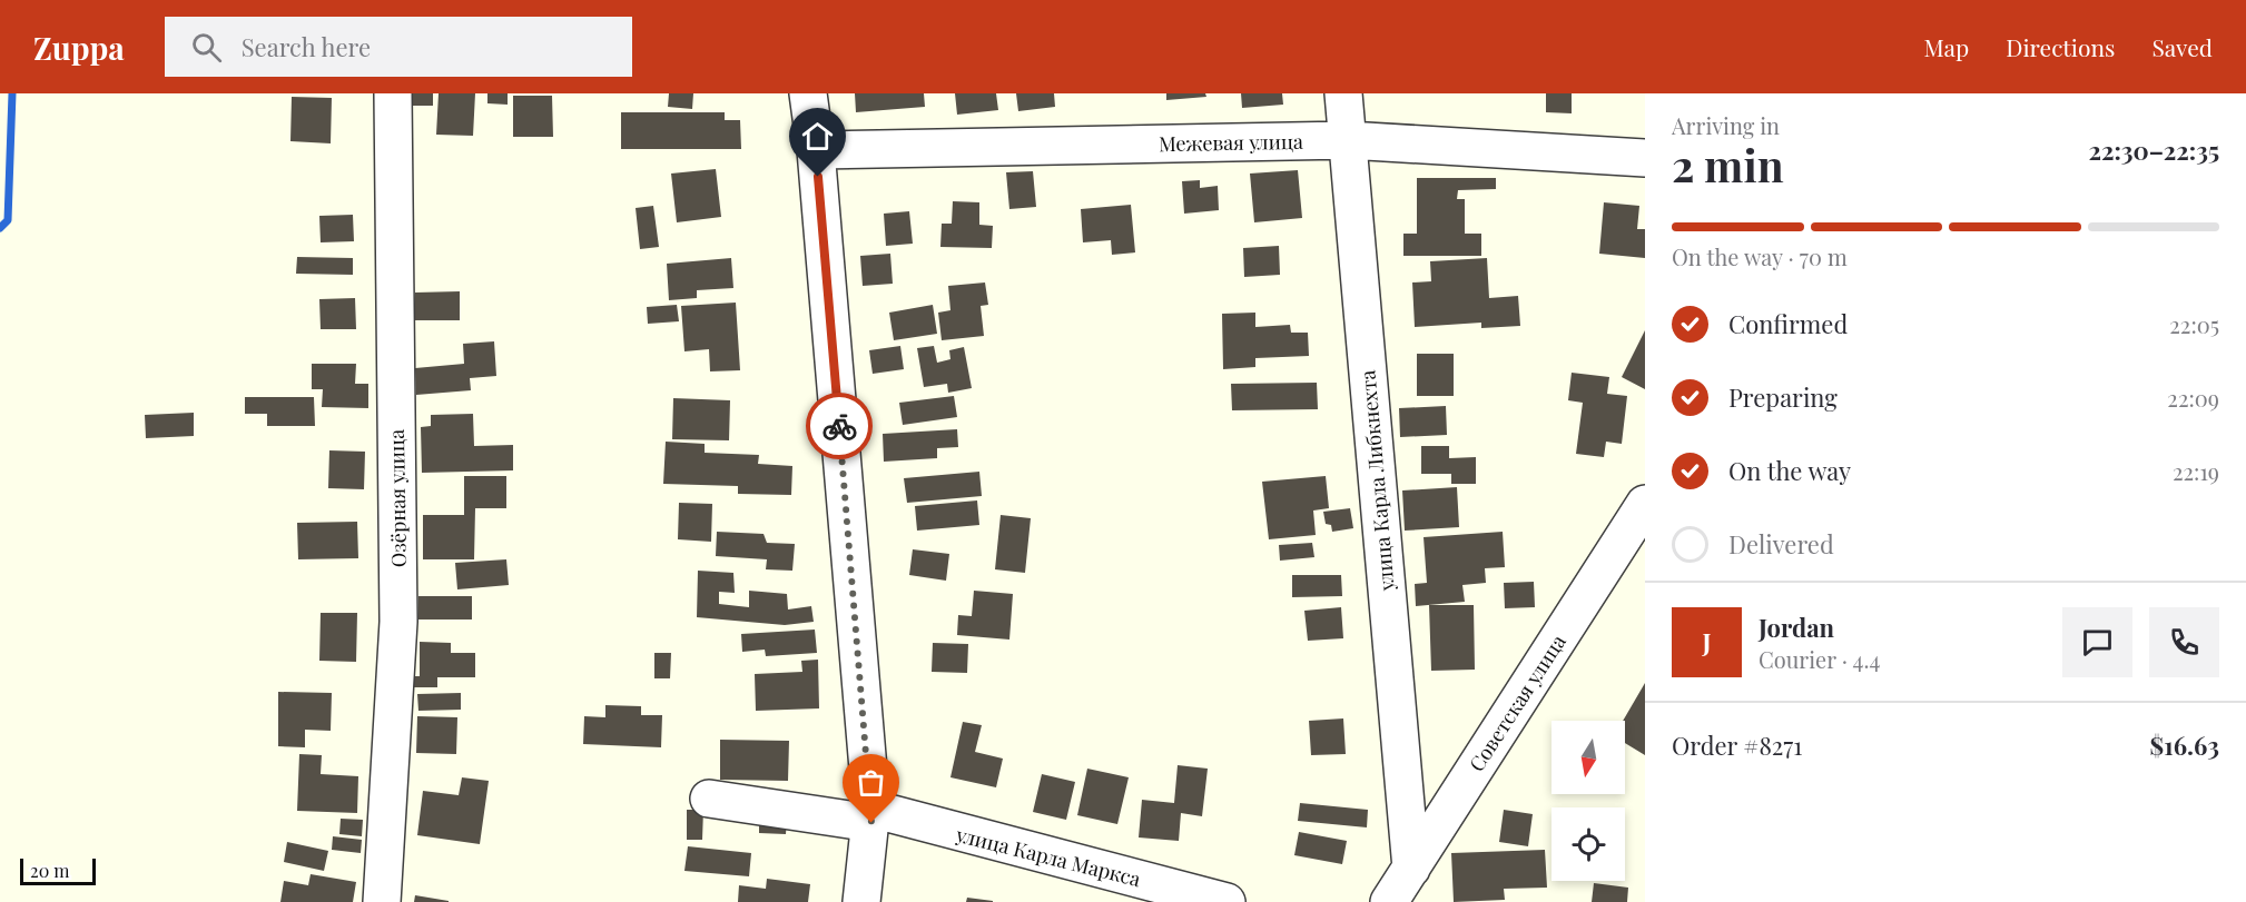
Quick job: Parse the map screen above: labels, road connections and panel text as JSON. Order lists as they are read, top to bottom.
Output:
{
  "streets": {
    "street": [
      "Межевая улица",
      "улица Карла Либкнехта",
      "Озёрная улица",
      "Советская улица",
      "улица Карла Маркса"
    ]
  },
  "crossings": [
    ["Межевая улица", "улица Карла Либкнехта"],
    ["улица Карла Либкнехта", "Советская улица"]
  ],
  "scale_bar": "20 m",
  "north": "bottom",
  "page": {
    "header": "Zuppa",
    "search": "Search here",
    "nav": ["Map", "Directions", "Saved"],
    "heading": ["2 min", "Arriving in", "22:30–22:35"],
    "panel": [
      "Jordan",
      "Courier · 4.4",
      "Order #8271",
      "$16.63"
    ],
    "bar": "On the way · 70 m",
    "list": [
      ["Confirmed", "22:05"],
      ["Preparing", "22:09"],
      ["On the way", "22:19"],
      "Delivered"
    ],
    "round": "J",
    "scale": "20 m"
  }
}
